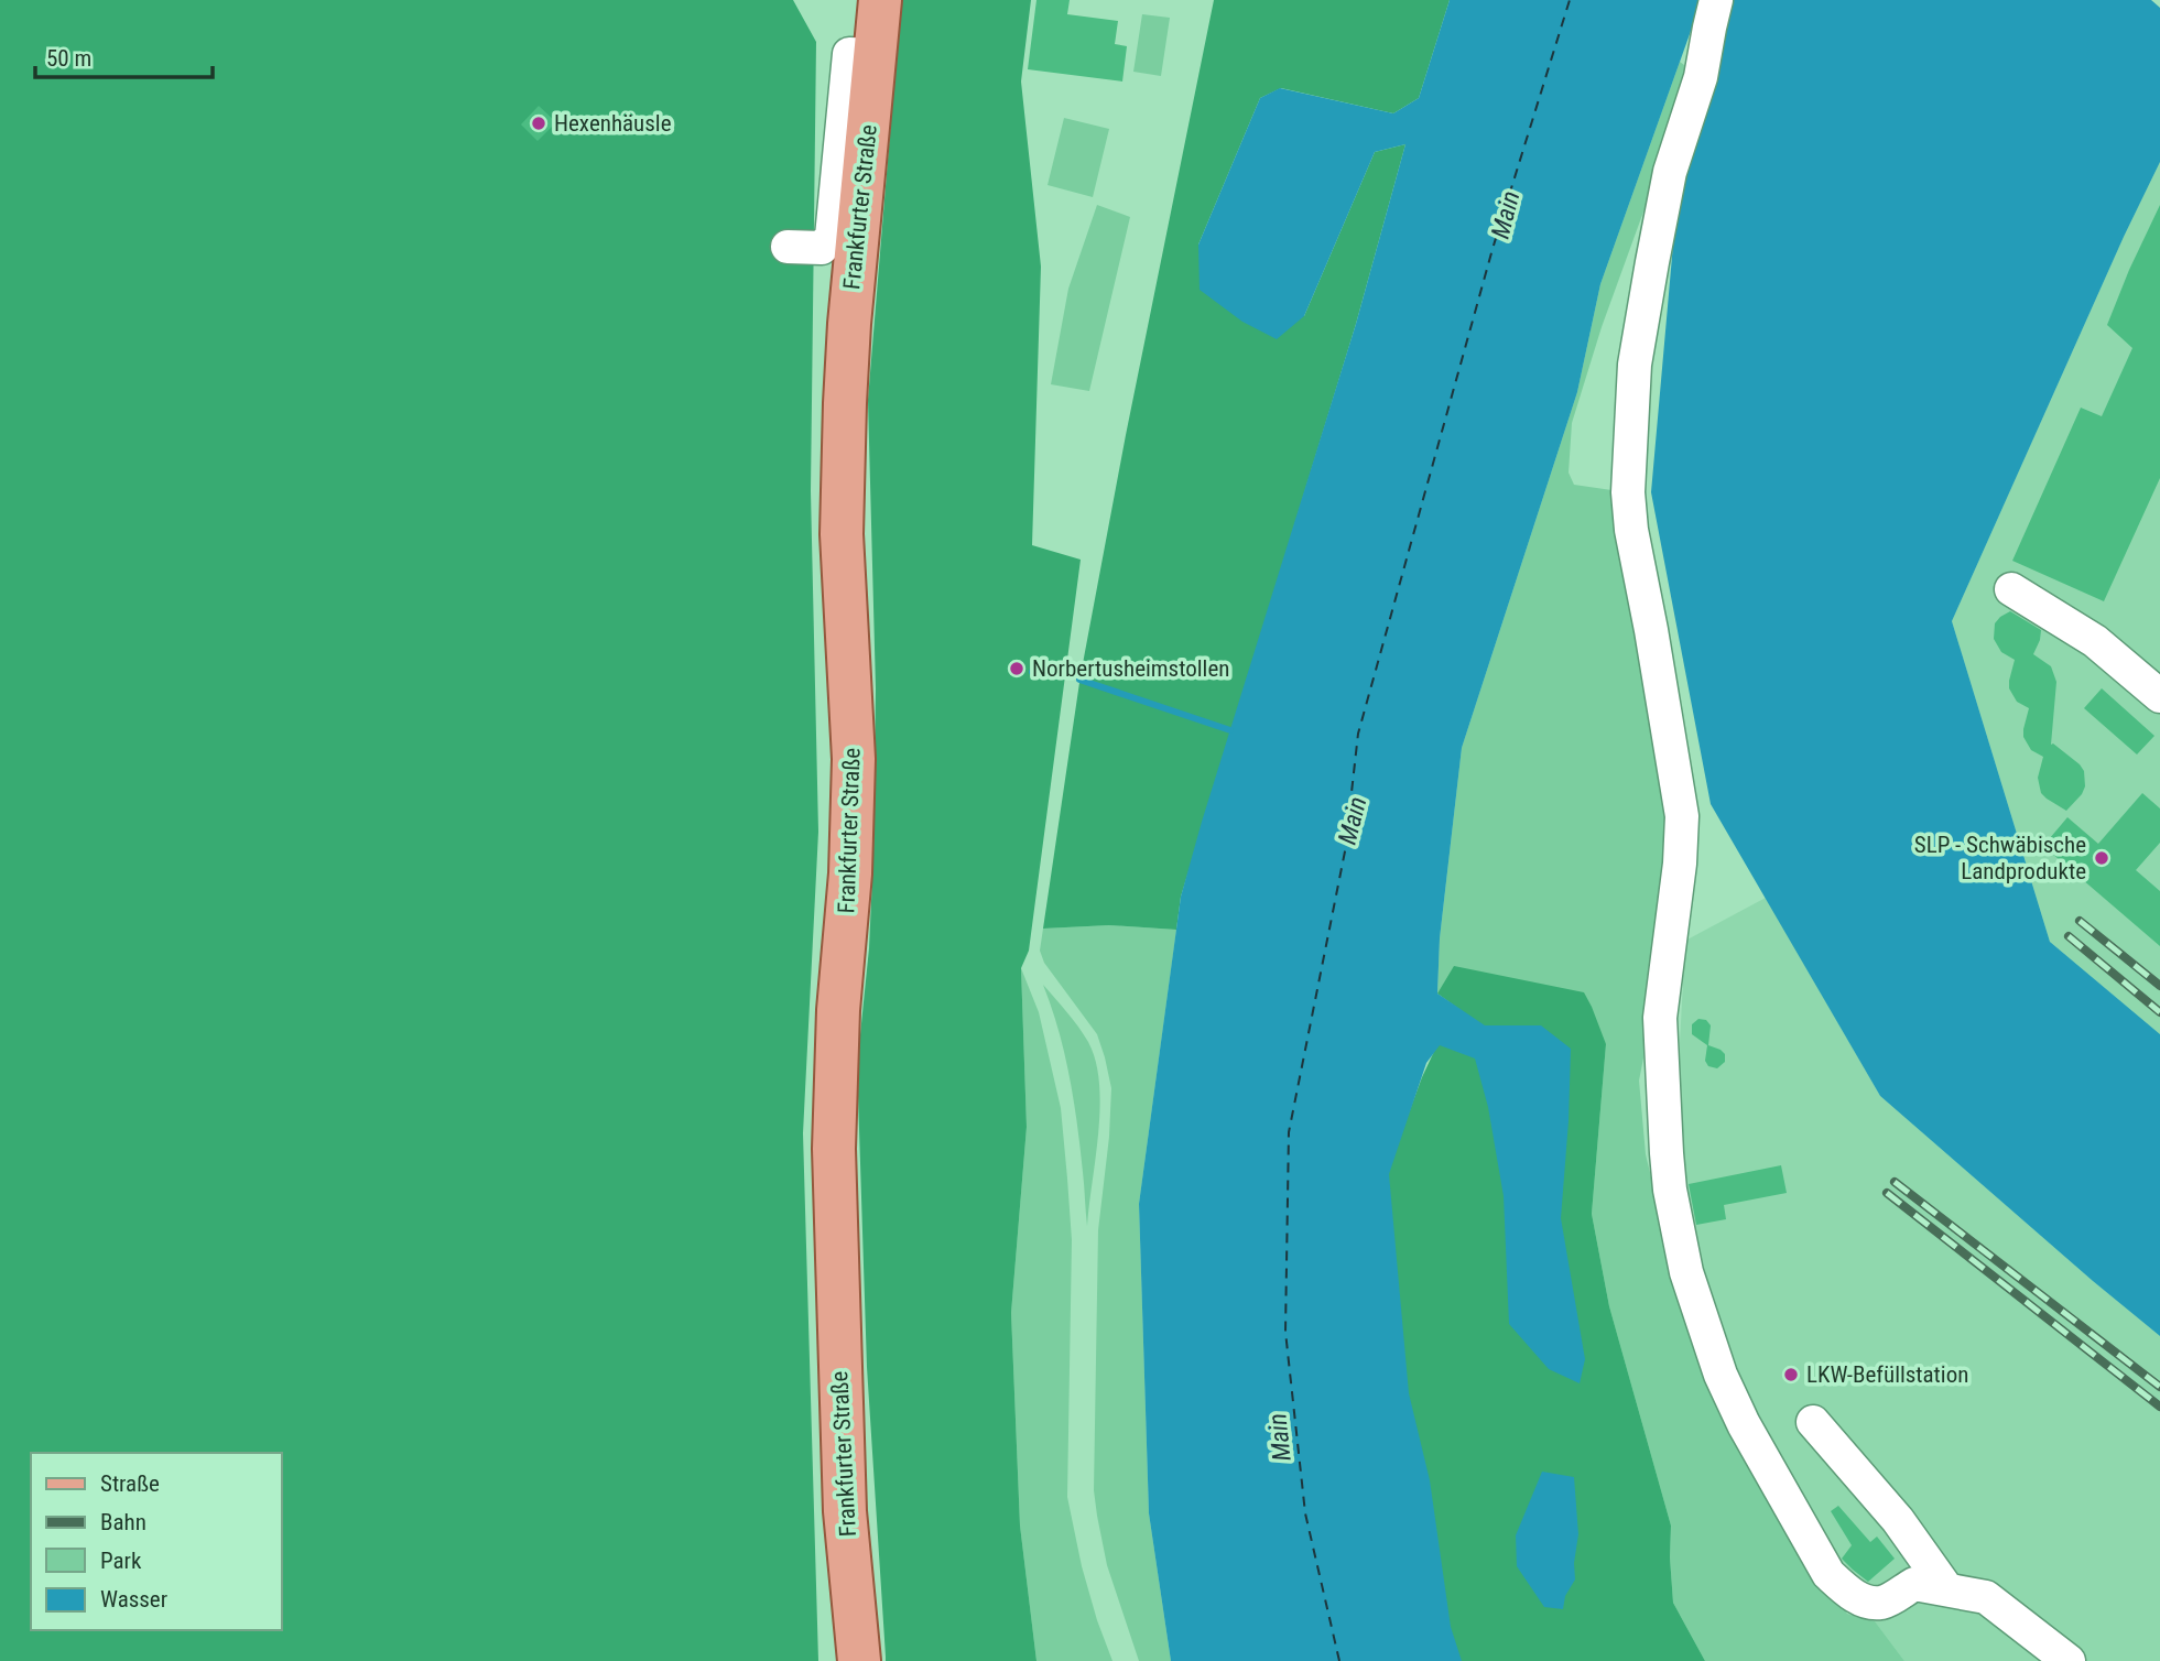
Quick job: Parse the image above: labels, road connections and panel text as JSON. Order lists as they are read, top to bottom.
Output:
{
  "streets": {
    "main road": ["Frankfurter Straße"]
  },
  "water": ["Main"],
  "places": [
    "Hexenhäusle",
    "Norbertusheimstollen",
    "SLP - Schwäbische Landprodukte",
    "LKW-Befüllstation"
  ],
  "legend": [
    "Straße",
    "Bahn",
    "Park",
    "Wasser"
  ],
  "scale_bar": "50 m"
}
